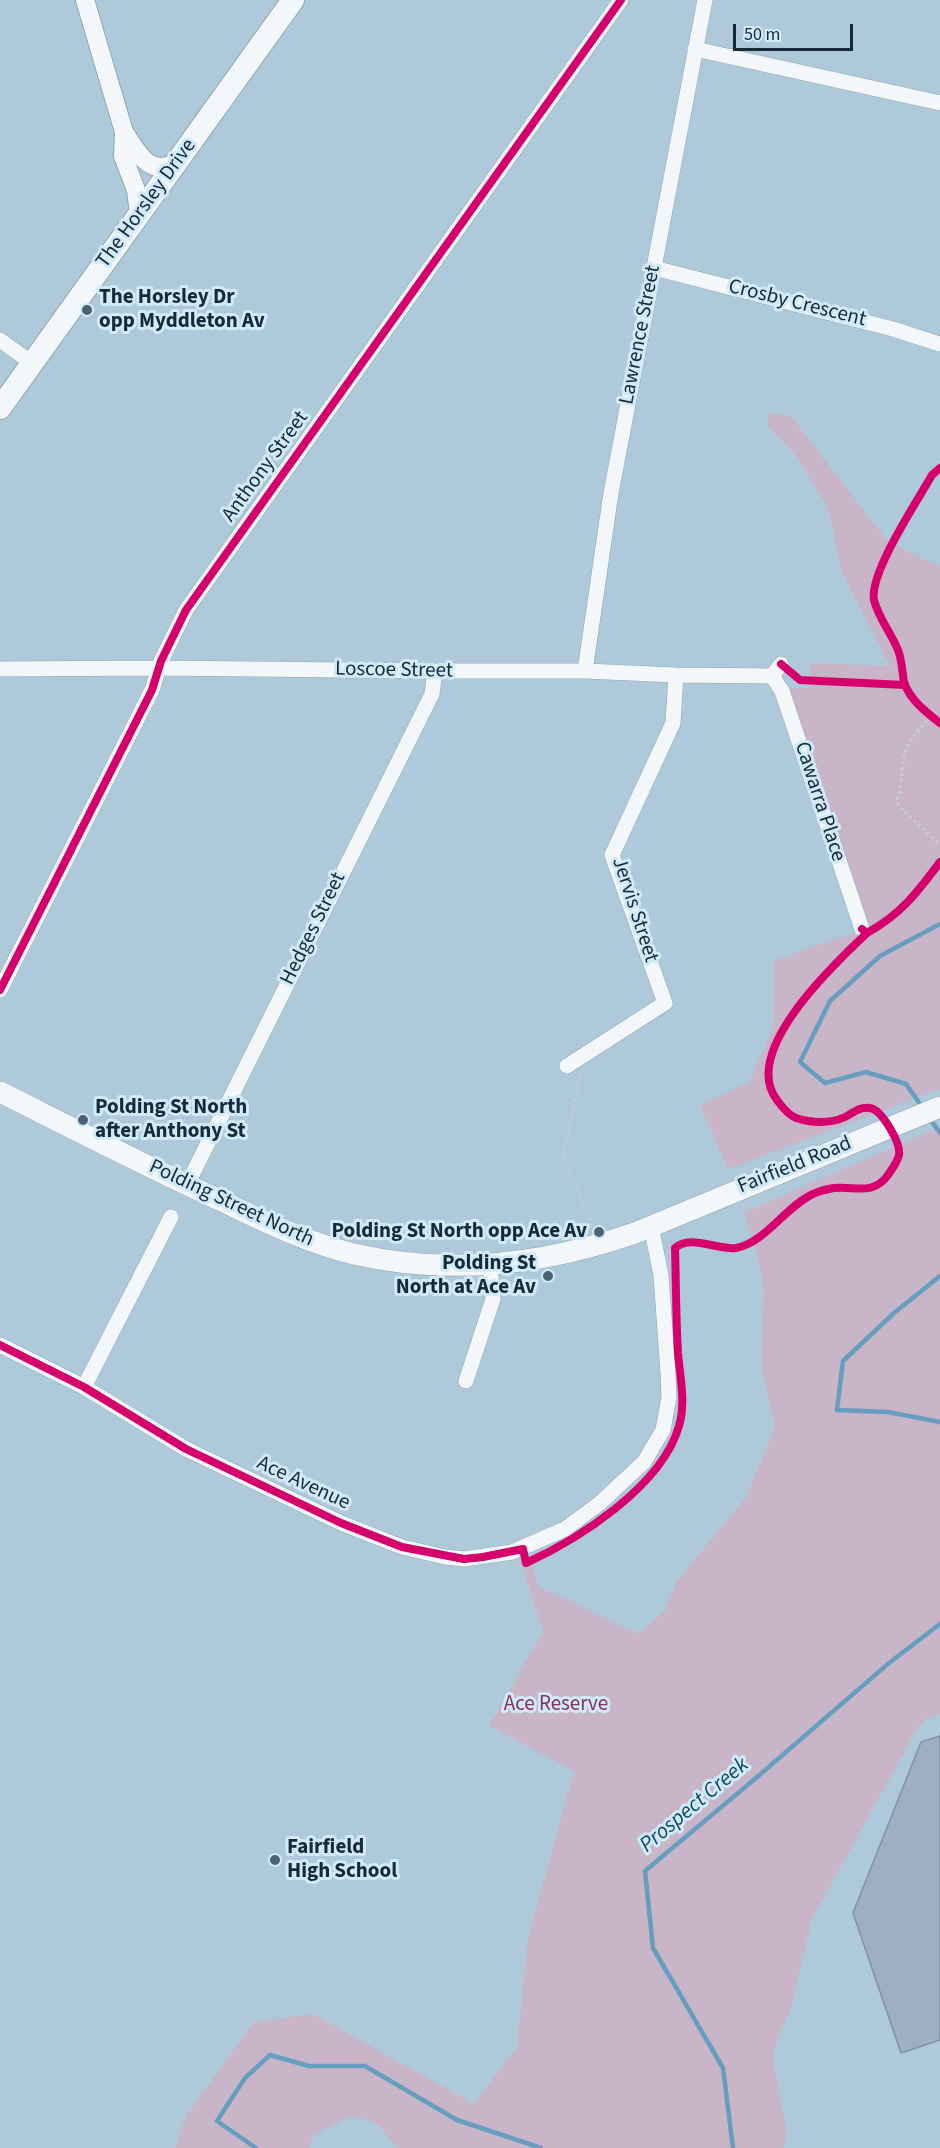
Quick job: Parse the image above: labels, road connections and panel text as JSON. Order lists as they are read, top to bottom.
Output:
{
  "streets": {
    "main road": ["The Horsley Drive", "Fairfield Road", "Polding Street North"],
    "street": [
      "Crosby Crescent",
      "Lawrence Street",
      "Anthony Street",
      "Loscoe Street",
      "Cawarra Place",
      "Jervis Street",
      "Hedges Street",
      "Ace Avenue"
    ]
  },
  "crossings": [
    ["Crosby Crescent", "Lawrence Street"],
    ["Lawrence Street", "Loscoe Street"],
    ["Anthony Street", "Loscoe Street"],
    ["Loscoe Street", "Cawarra Place"],
    ["Loscoe Street", "Jervis Street"],
    ["Loscoe Street", "Hedges Street"],
    ["Hedges Street", "Polding Street North"],
    ["Fairfield Road", "Polding Street North"],
    ["Fairfield Road", "Ace Avenue"],
    ["Polding Street North", "Ace Avenue"]
  ],
  "water": ["Prospect Creek"],
  "parks": ["Ace Reserve"],
  "places": [
    "The Horsley Dr opp Myddleton Av",
    "Polding St North after Anthony St",
    "Polding St North opp Ace Av",
    "Polding St North at Ace Av",
    "Fairfield High School"
  ],
  "scale_bar": "50 m"
}
